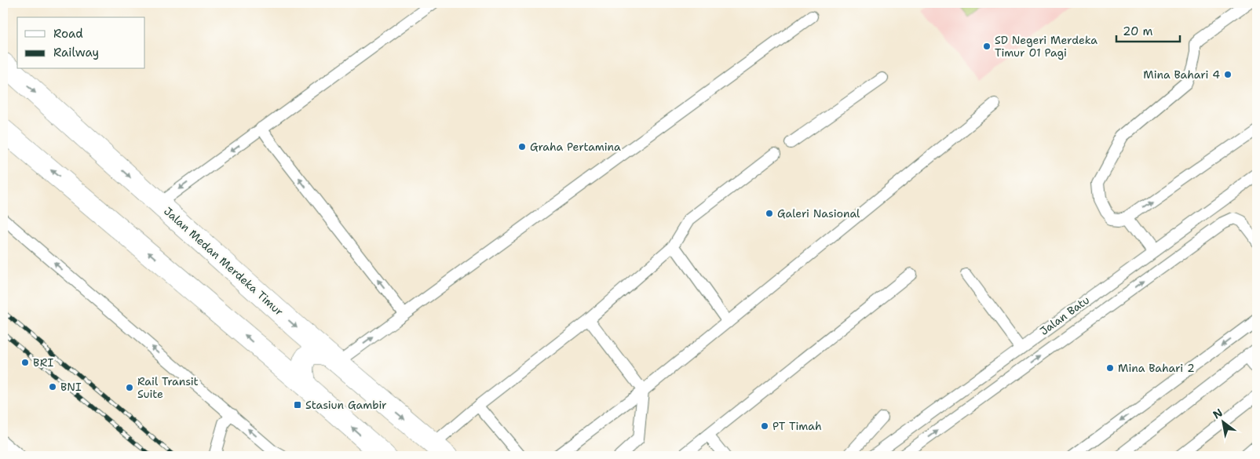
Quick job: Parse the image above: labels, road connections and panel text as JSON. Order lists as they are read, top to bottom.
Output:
{
  "streets": {
    "main road": ["Jalan Medan Merdeka Timur"],
    "lane": ["Jalan Batu"]
  },
  "places": {
    "other": [
      "SD Negeri Merdeka Timur 01 Pagi",
      "Mina Bahari 4",
      "Graha Pertamina",
      "Galeri Nasional",
      "BRI",
      "Mina Bahari 2",
      "BNI",
      "Rail Transit Suite",
      "PT Timah"
    ],
    "transit": ["Stasiun Gambir"]
  },
  "legend": ["Road", "Railway"],
  "scale_bar": "20 m",
  "north": "top left"
}
